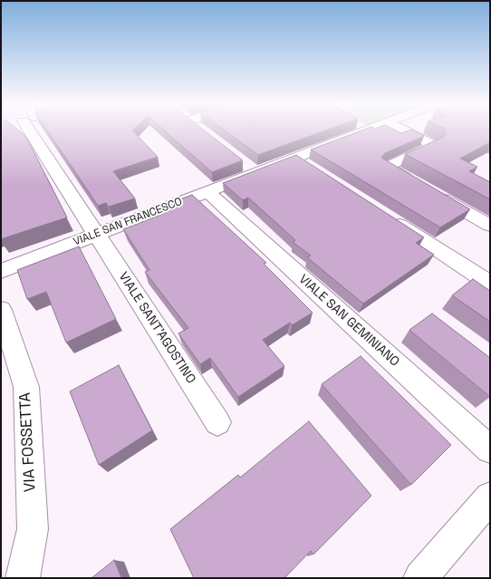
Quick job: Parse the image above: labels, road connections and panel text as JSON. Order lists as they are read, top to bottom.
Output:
{
  "streets": {
    "street": [
      "VIALE SAN FRANCESCO",
      "VIALE SAN GEMINIANO",
      "VIALE SANT'AGOSTINO",
      "VIA FOSSETTA"
    ]
  },
  "crossings": [
    ["VIALE SAN FRANCESCO", "VIALE SAN GEMINIANO"],
    ["VIALE SAN FRANCESCO", "VIALE SANT'AGOSTINO"]
  ]
}
